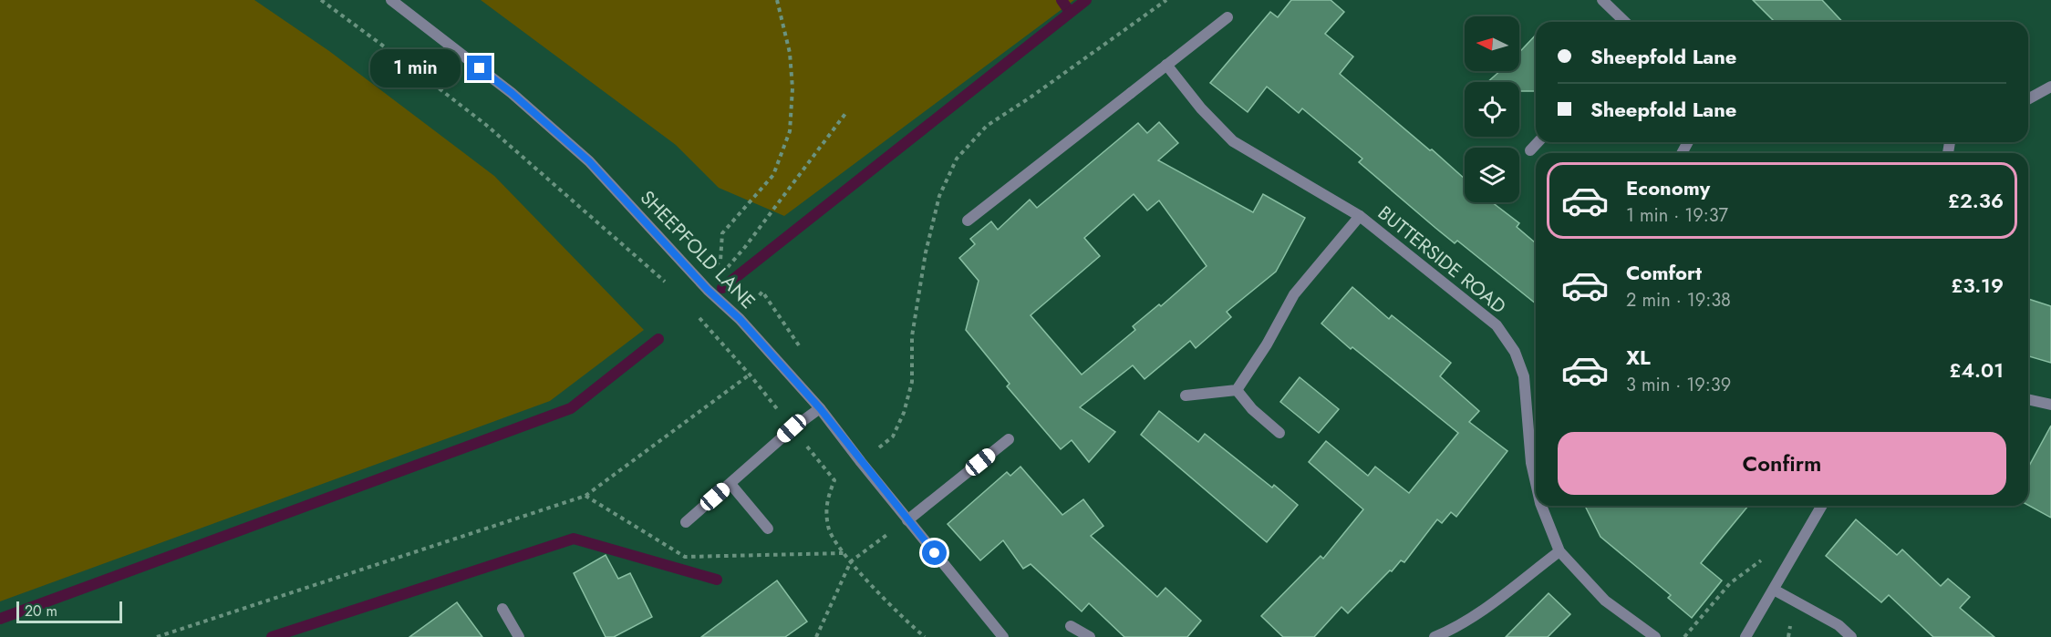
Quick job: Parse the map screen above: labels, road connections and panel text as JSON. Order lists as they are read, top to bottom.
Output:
{
  "streets": {
    "street": ["SHEEPFOLD LANE", "BUTTERSIDE ROAD"]
  },
  "scale_bar": "20 m",
  "north": "left",
  "page": {
    "banner": ["Sheepfold Lane", "Sheepfold Lane"],
    "bubble": "1 min",
    "list": [
      {
        "name": "Economy",
        "note": "1 min · 19:37",
        "value": "£2.36"
      },
      {
        "name": "Comfort",
        "note": "2 min · 19:38",
        "value": "£3.19"
      },
      {
        "name": "XL",
        "note": "3 min · 19:39",
        "value": "£4.01"
      }
    ],
    "buttons": "Confirm",
    "scale": "20 m"
  }
}
